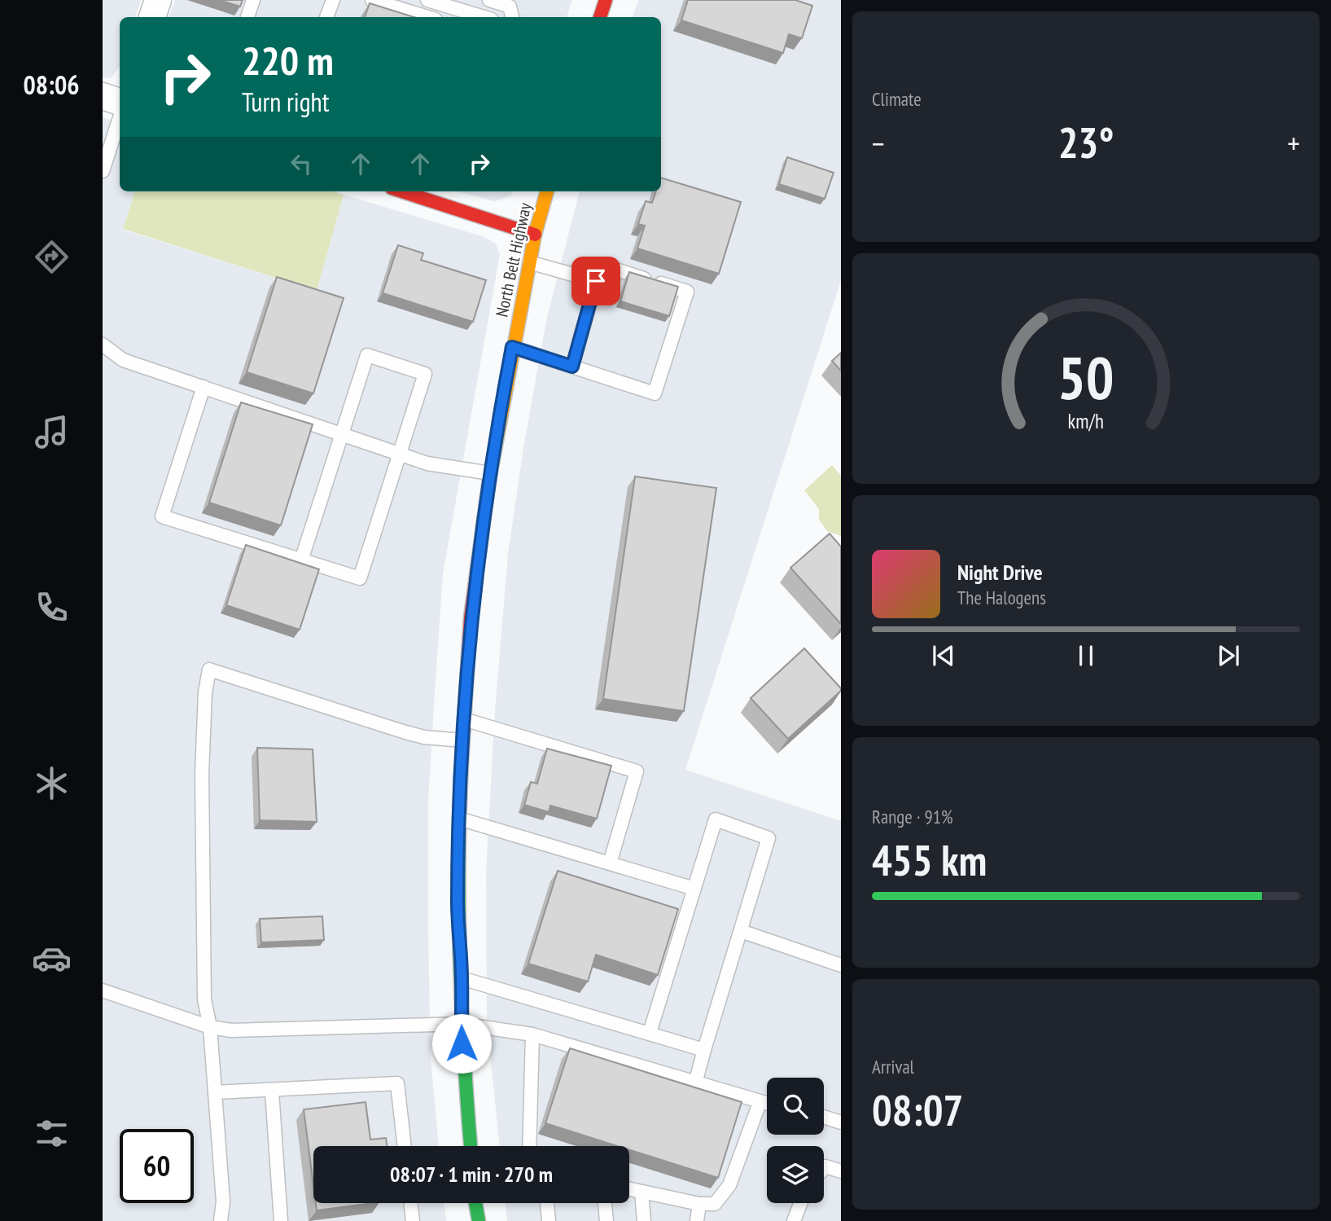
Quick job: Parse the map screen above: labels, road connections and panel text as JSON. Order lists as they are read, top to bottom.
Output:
{
  "streets": {
    "main road": ["North Belt Highway"]
  },
  "page": {
    "tabs": "08:06",
    "tile": [
      "Climate",
      ["Range · 91%", "455 km"],
      ["Arrival", "08:07"]
    ],
    "turn": ["220 m", "Turn right"],
    "heat": ["−", "23°", "+"],
    "song": ["Night Drive", "The Halogens"],
    "limit": "60",
    "trip": "08:07 · 1 min · 270 m",
    "gauge": ["50", "km/h"]
  }
}
